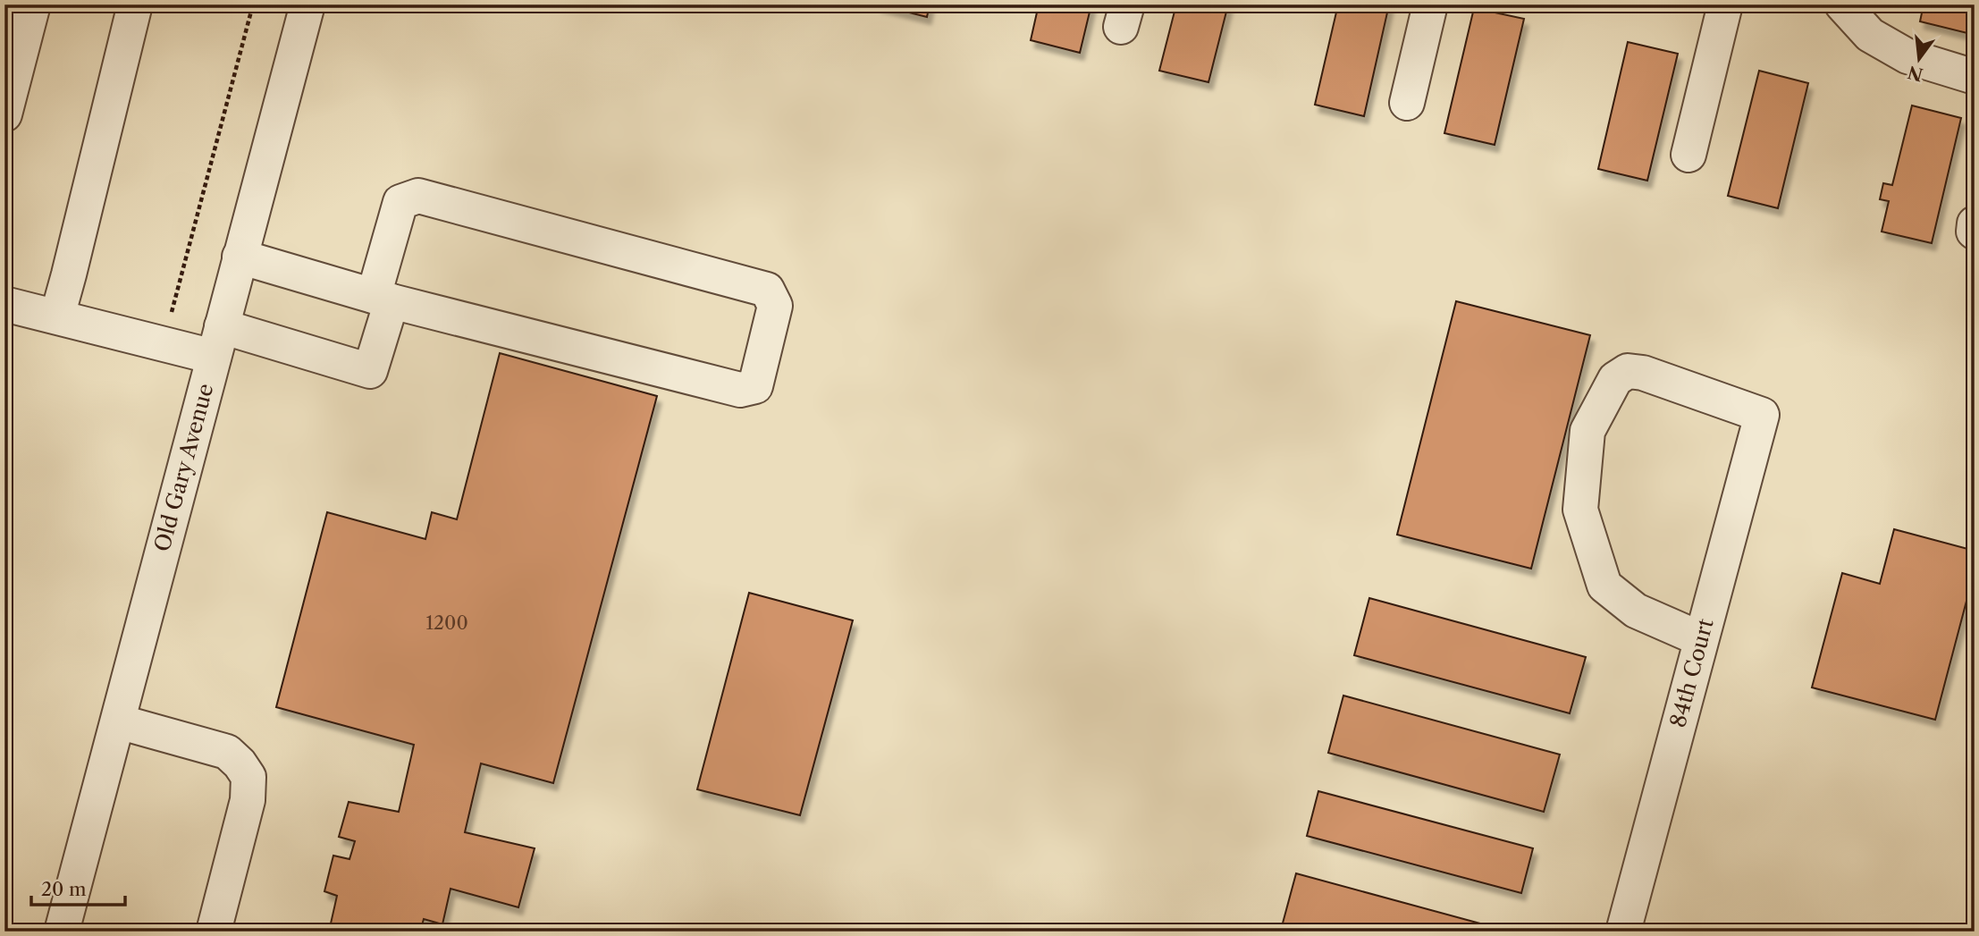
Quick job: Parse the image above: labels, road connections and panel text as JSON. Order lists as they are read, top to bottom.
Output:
{
  "streets": {
    "street": ["Old Gary Avenue", "84th Court"]
  },
  "house_numbers": ["1200"],
  "scale_bar": "20 m",
  "north": "bottom"
}
